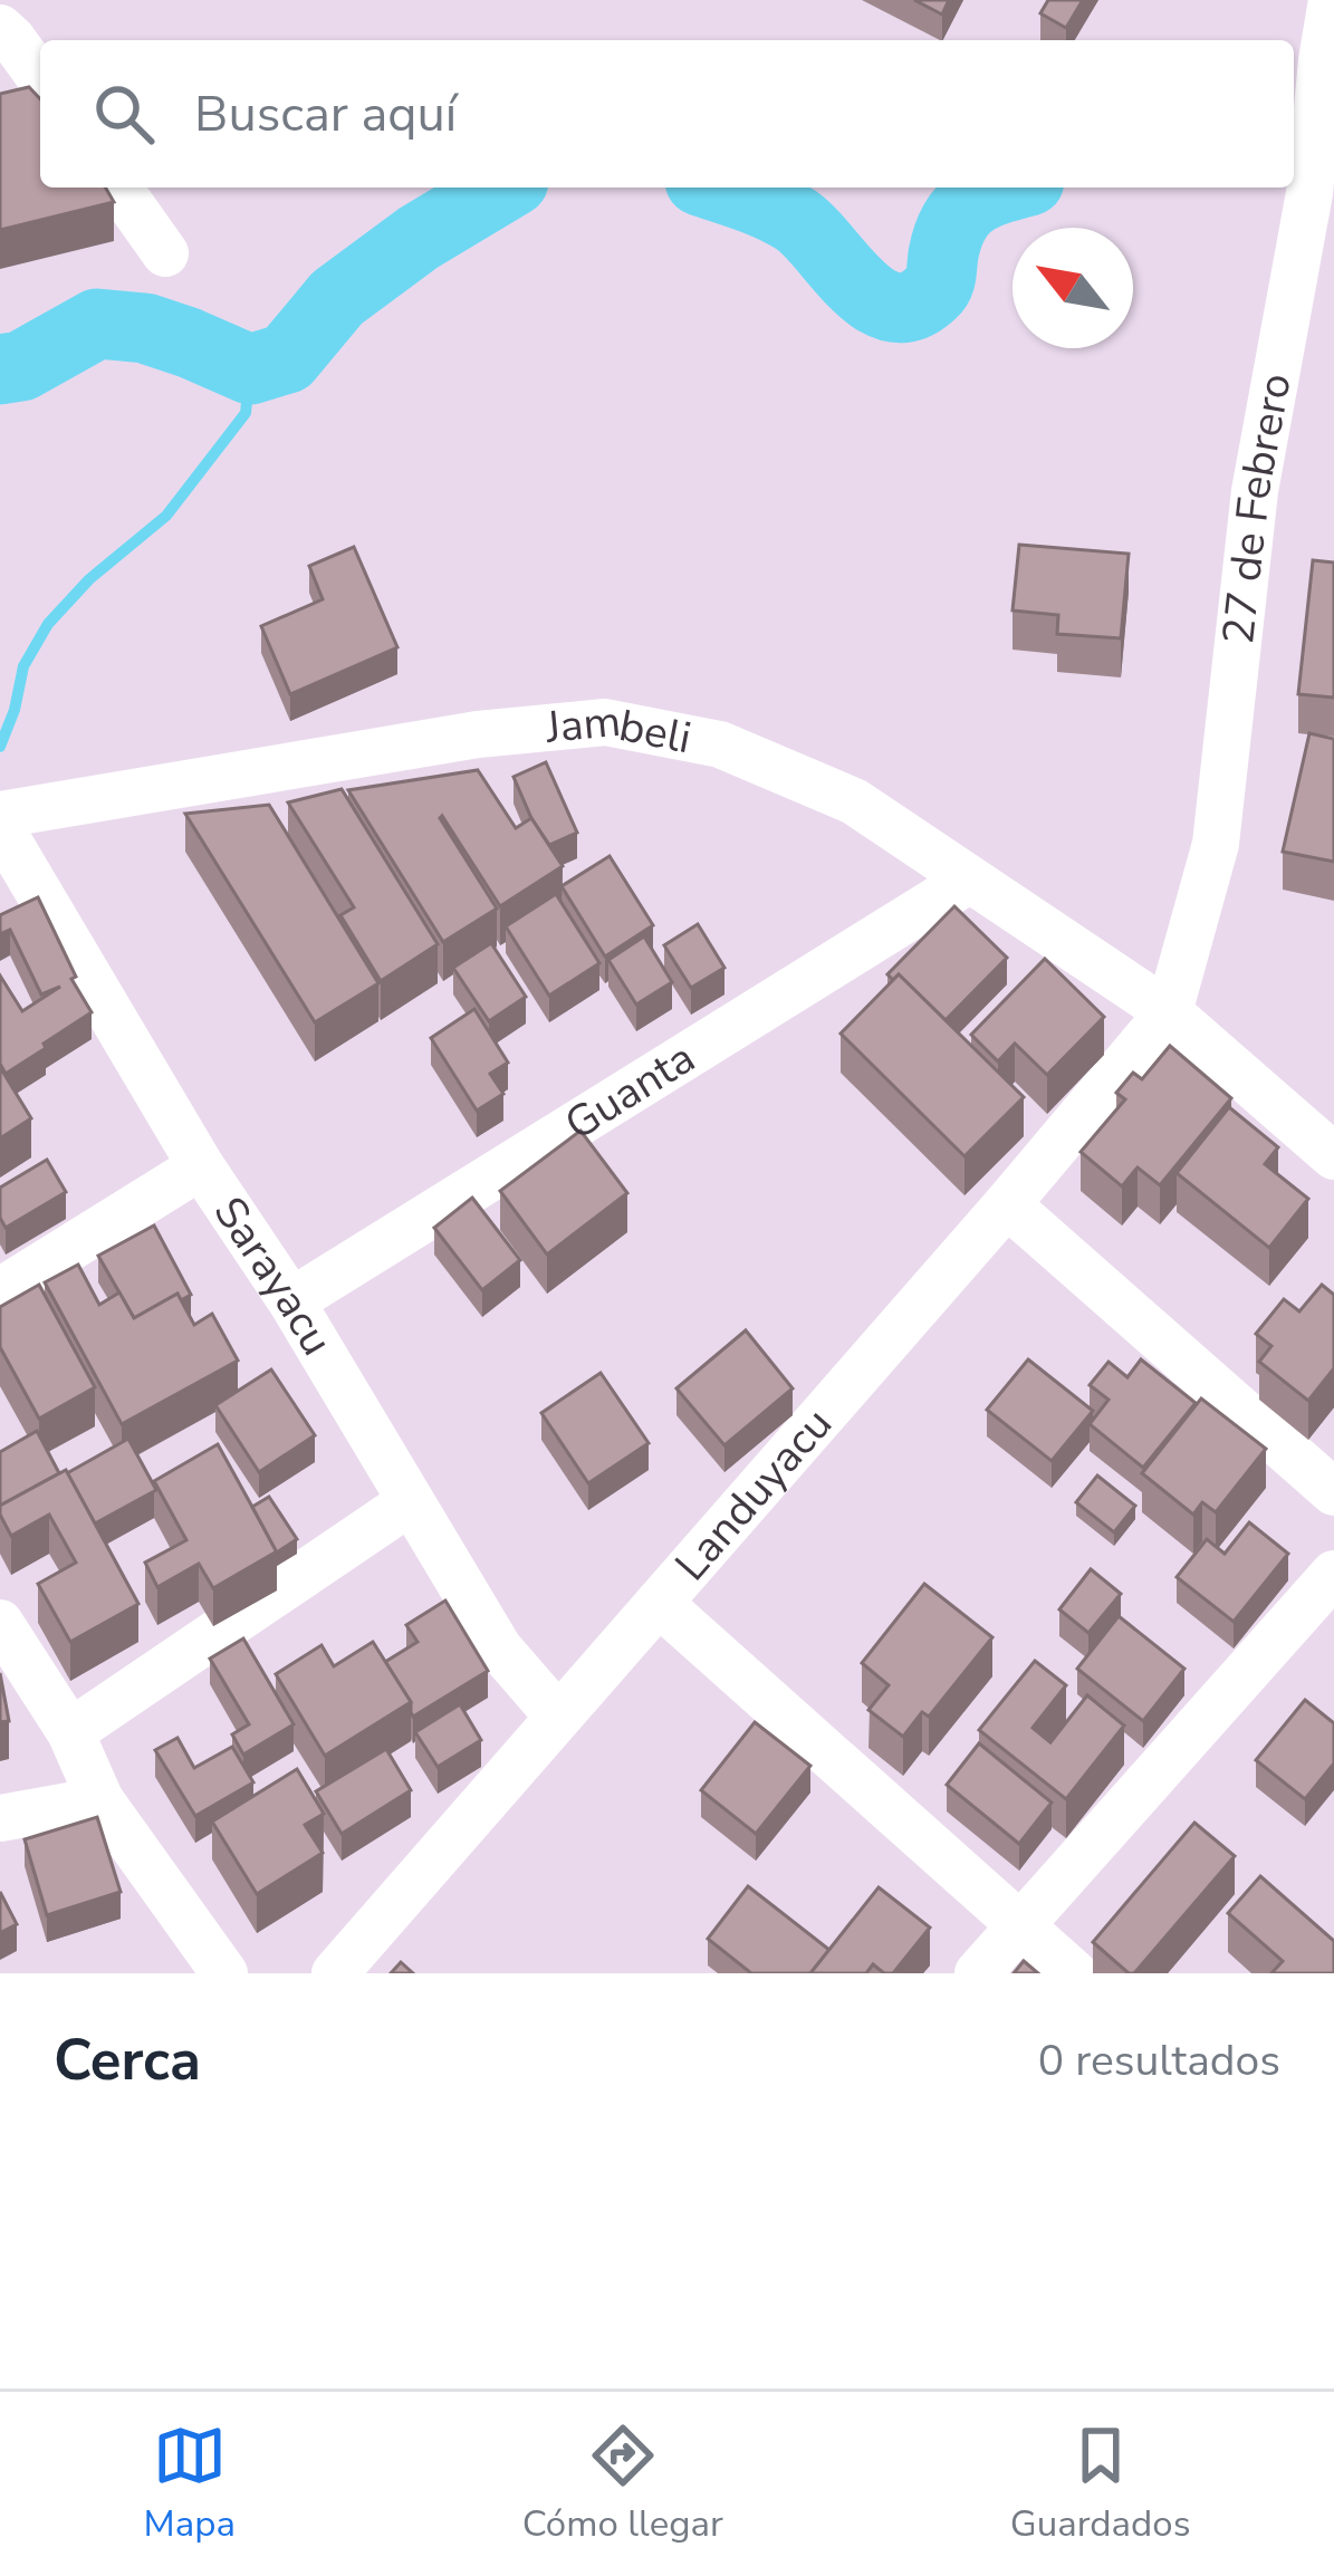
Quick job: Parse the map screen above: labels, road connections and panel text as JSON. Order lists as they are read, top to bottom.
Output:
{
  "streets": {
    "street": [
      "27 de Febrero",
      "Jambeli",
      "Guanta",
      "Sarayacu",
      "Landuyacu"
    ]
  },
  "crossings": [
    ["27 de Febrero", "Jambeli"],
    ["27 de Febrero", "Landuyacu"],
    ["Jambeli", "Guanta"],
    ["Jambeli", "Landuyacu"],
    ["Guanta", "Sarayacu"],
    ["Sarayacu", "Landuyacu"]
  ],
  "north": "top left",
  "page": {
    "search": "Buscar aquí",
    "heading": ["Cerca", "0 resultados"],
    "nav": ["Mapa", "Cómo llegar", "Guardados"]
  }
}
